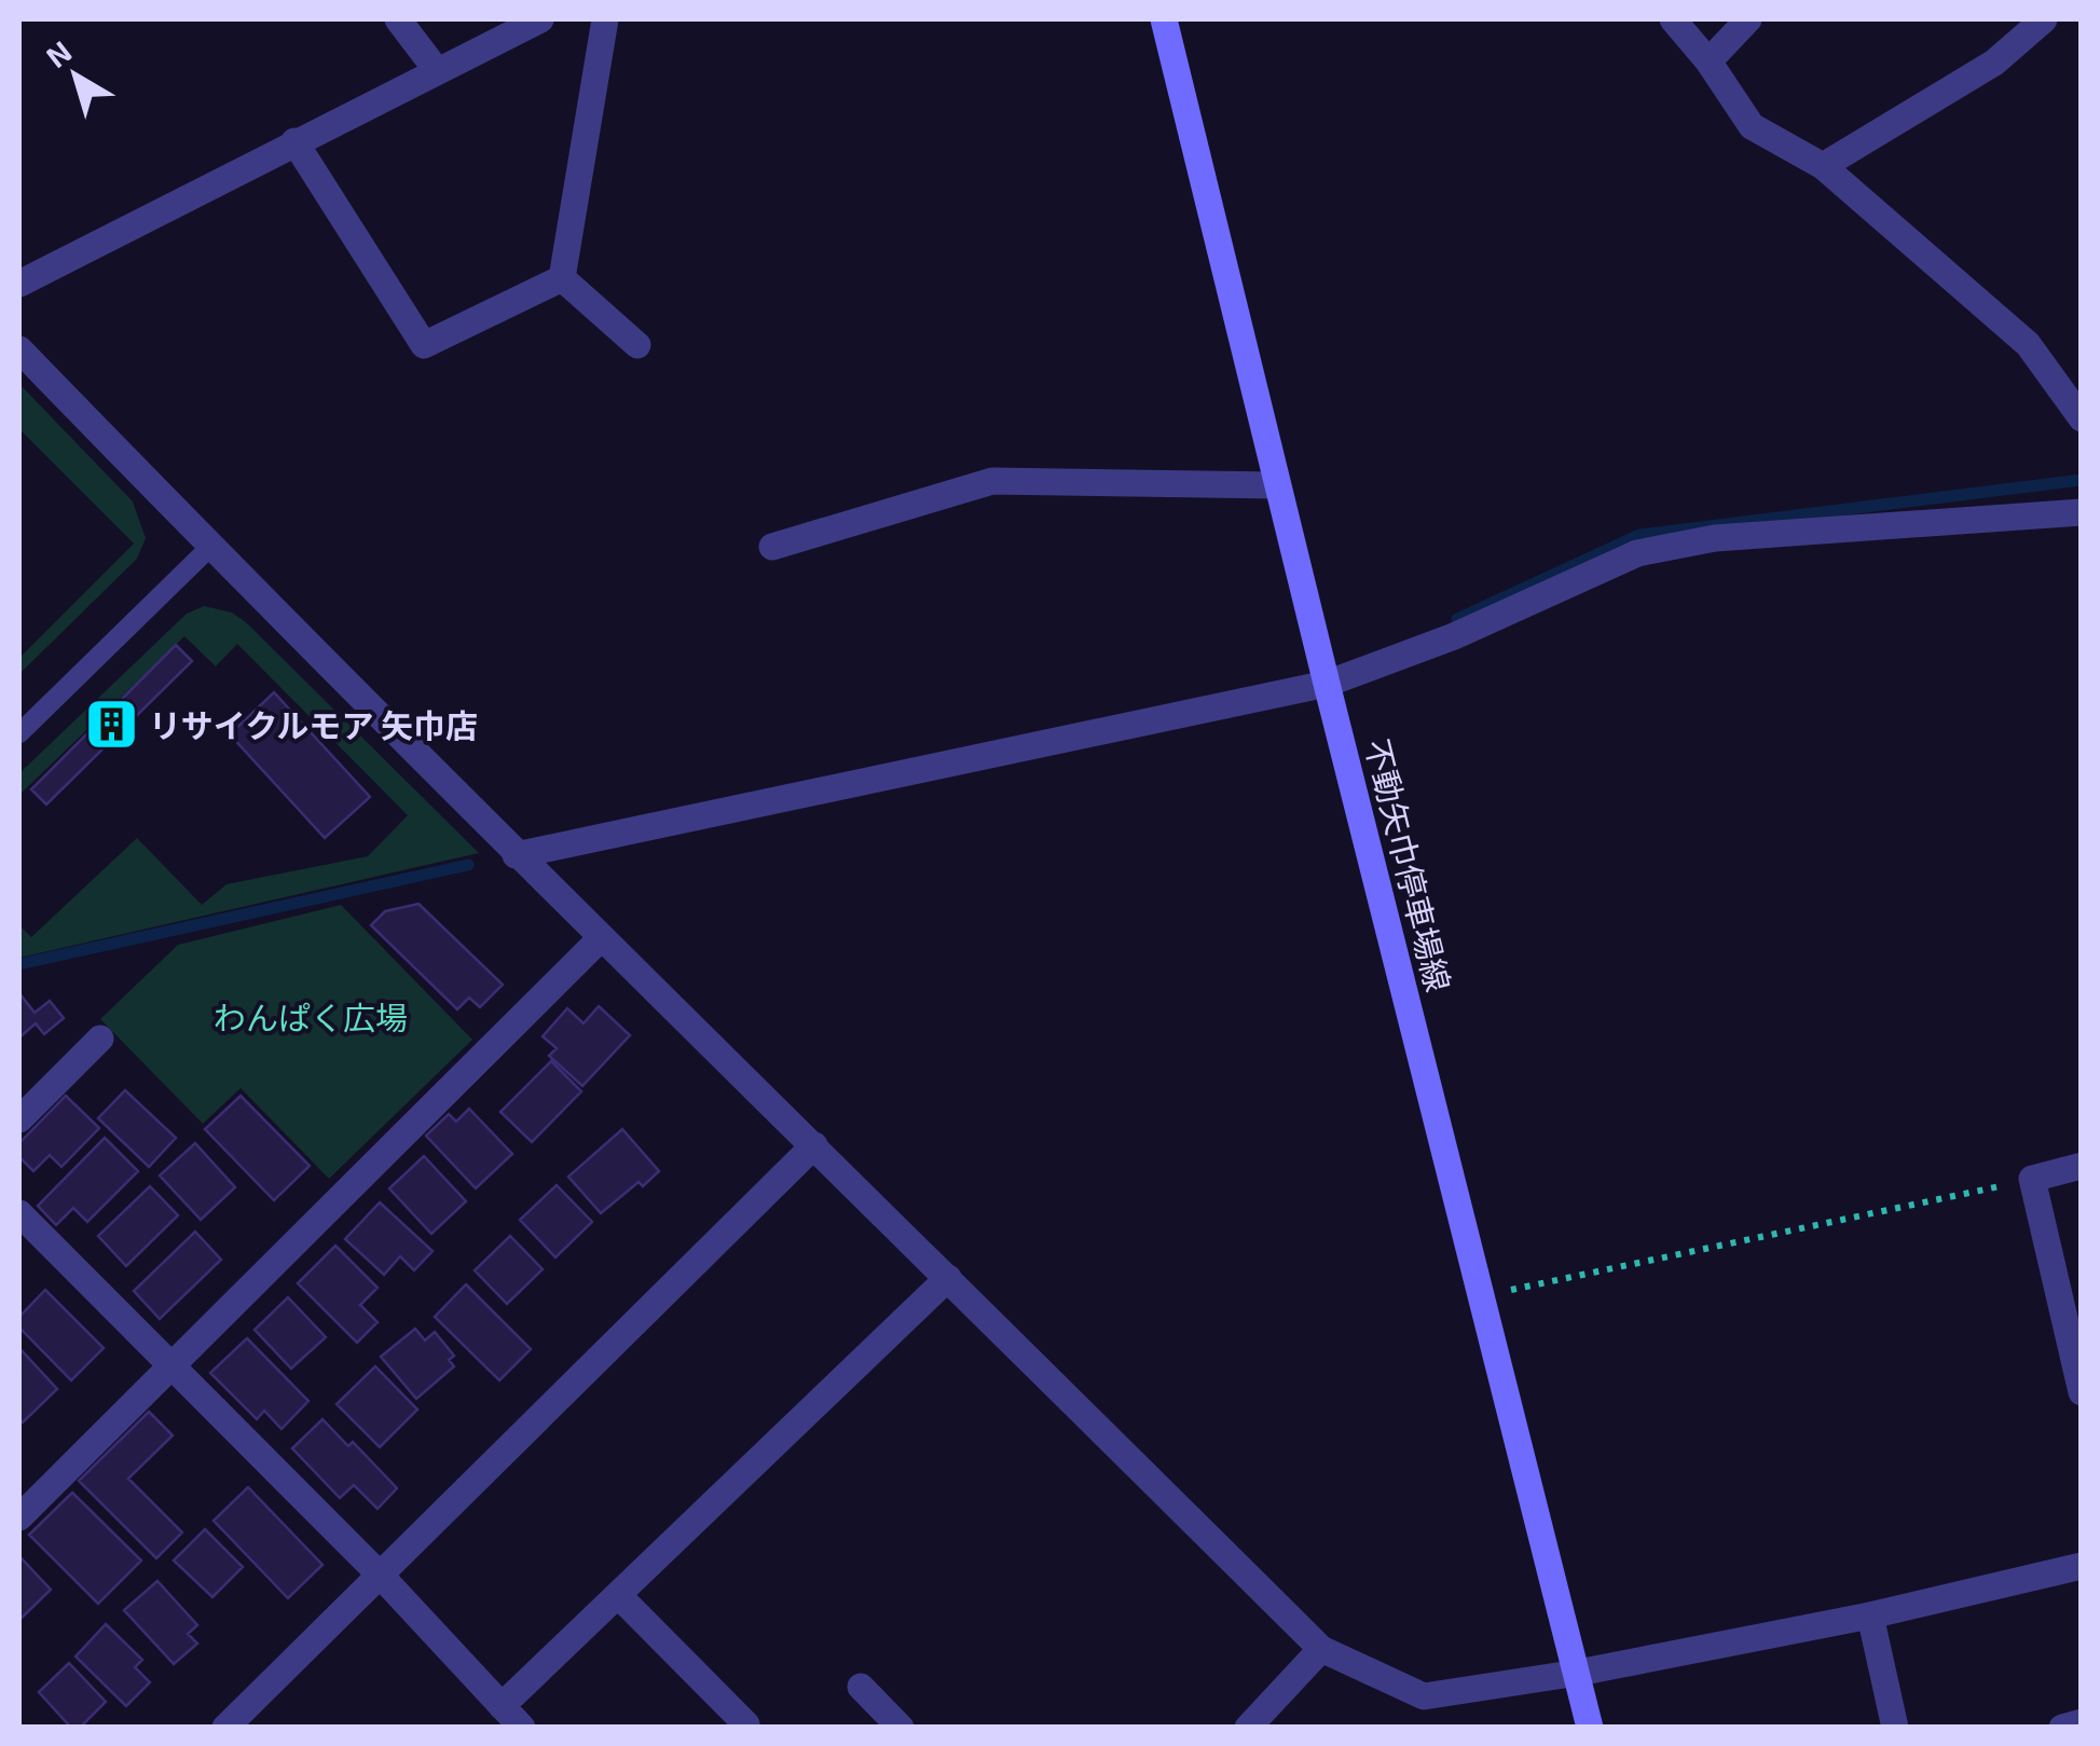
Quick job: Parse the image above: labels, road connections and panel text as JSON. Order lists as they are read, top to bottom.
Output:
{
  "streets": {
    "main road": ["不動矢巾停車場線"]
  },
  "parks": ["わんぱく広場"],
  "places": {
    "building": ["リサイクルモア 矢巾店"]
  },
  "north": "top left"
}
